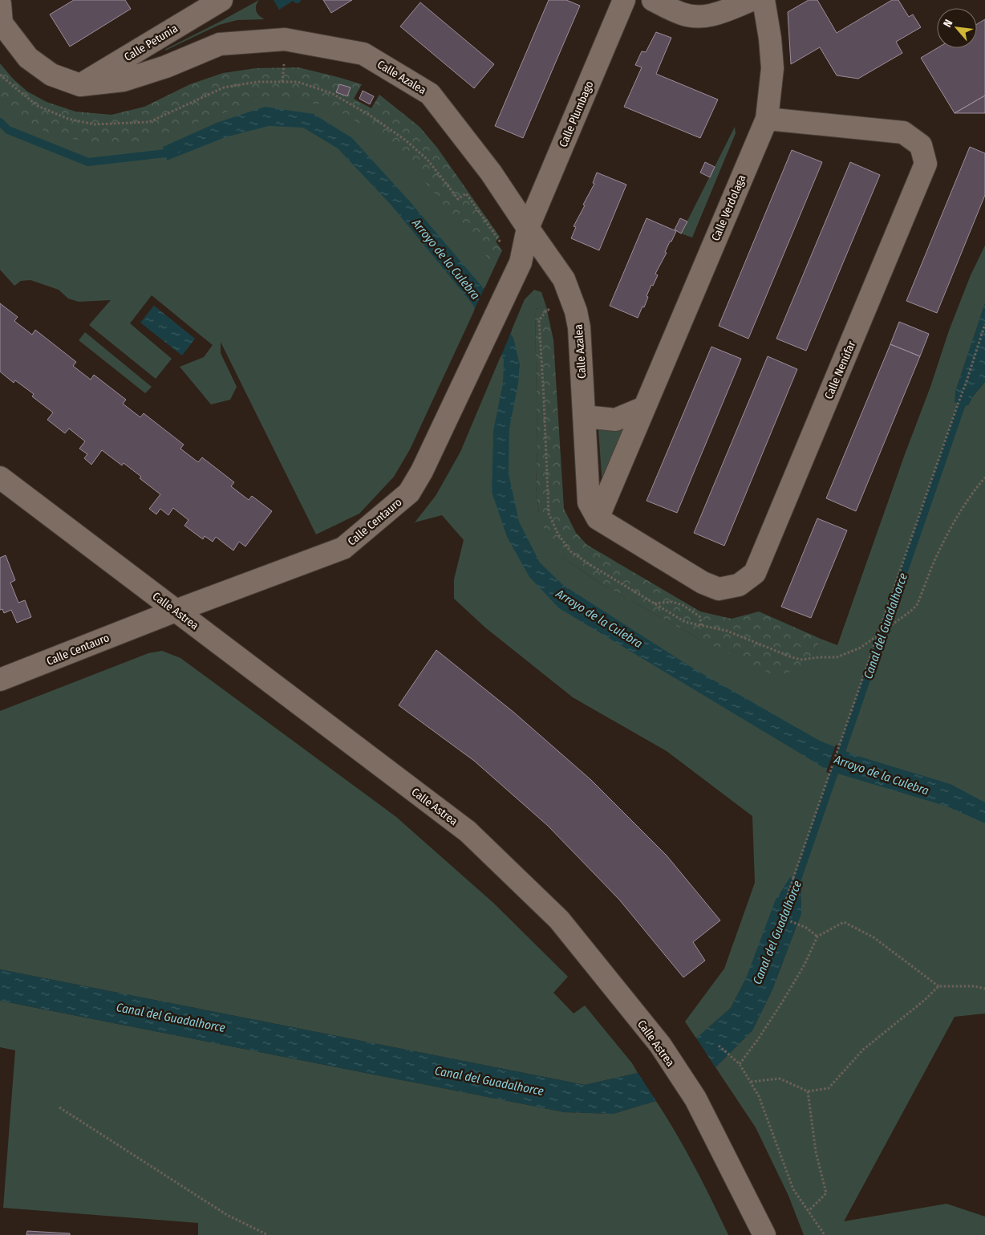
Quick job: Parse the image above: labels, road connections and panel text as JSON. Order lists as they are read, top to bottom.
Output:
{
  "streets": {
    "street": [
      "Calle Petunia",
      "Calle Azalea",
      "Calle Plumbago",
      "Calle Verdolaga",
      "Calle Nenúfar",
      "Calle Centauro",
      "Calle Astrea"
    ]
  },
  "crossings": [
    ["Calle Petunia", "Calle Azalea"],
    ["Calle Azalea", "Calle Plumbago"],
    ["Calle Azalea", "Calle Verdolaga"],
    ["Calle Azalea", "Calle Nenúfar"],
    ["Calle Azalea", "Calle Centauro"],
    ["Calle Plumbago", "Calle Centauro"],
    ["Calle Verdolaga", "Calle Nenúfar"],
    ["Calle Centauro", "Calle Astrea"]
  ],
  "water": ["Arroyo de la Culebra", "Canal del Guadalhorce"],
  "north": "top left"
}
